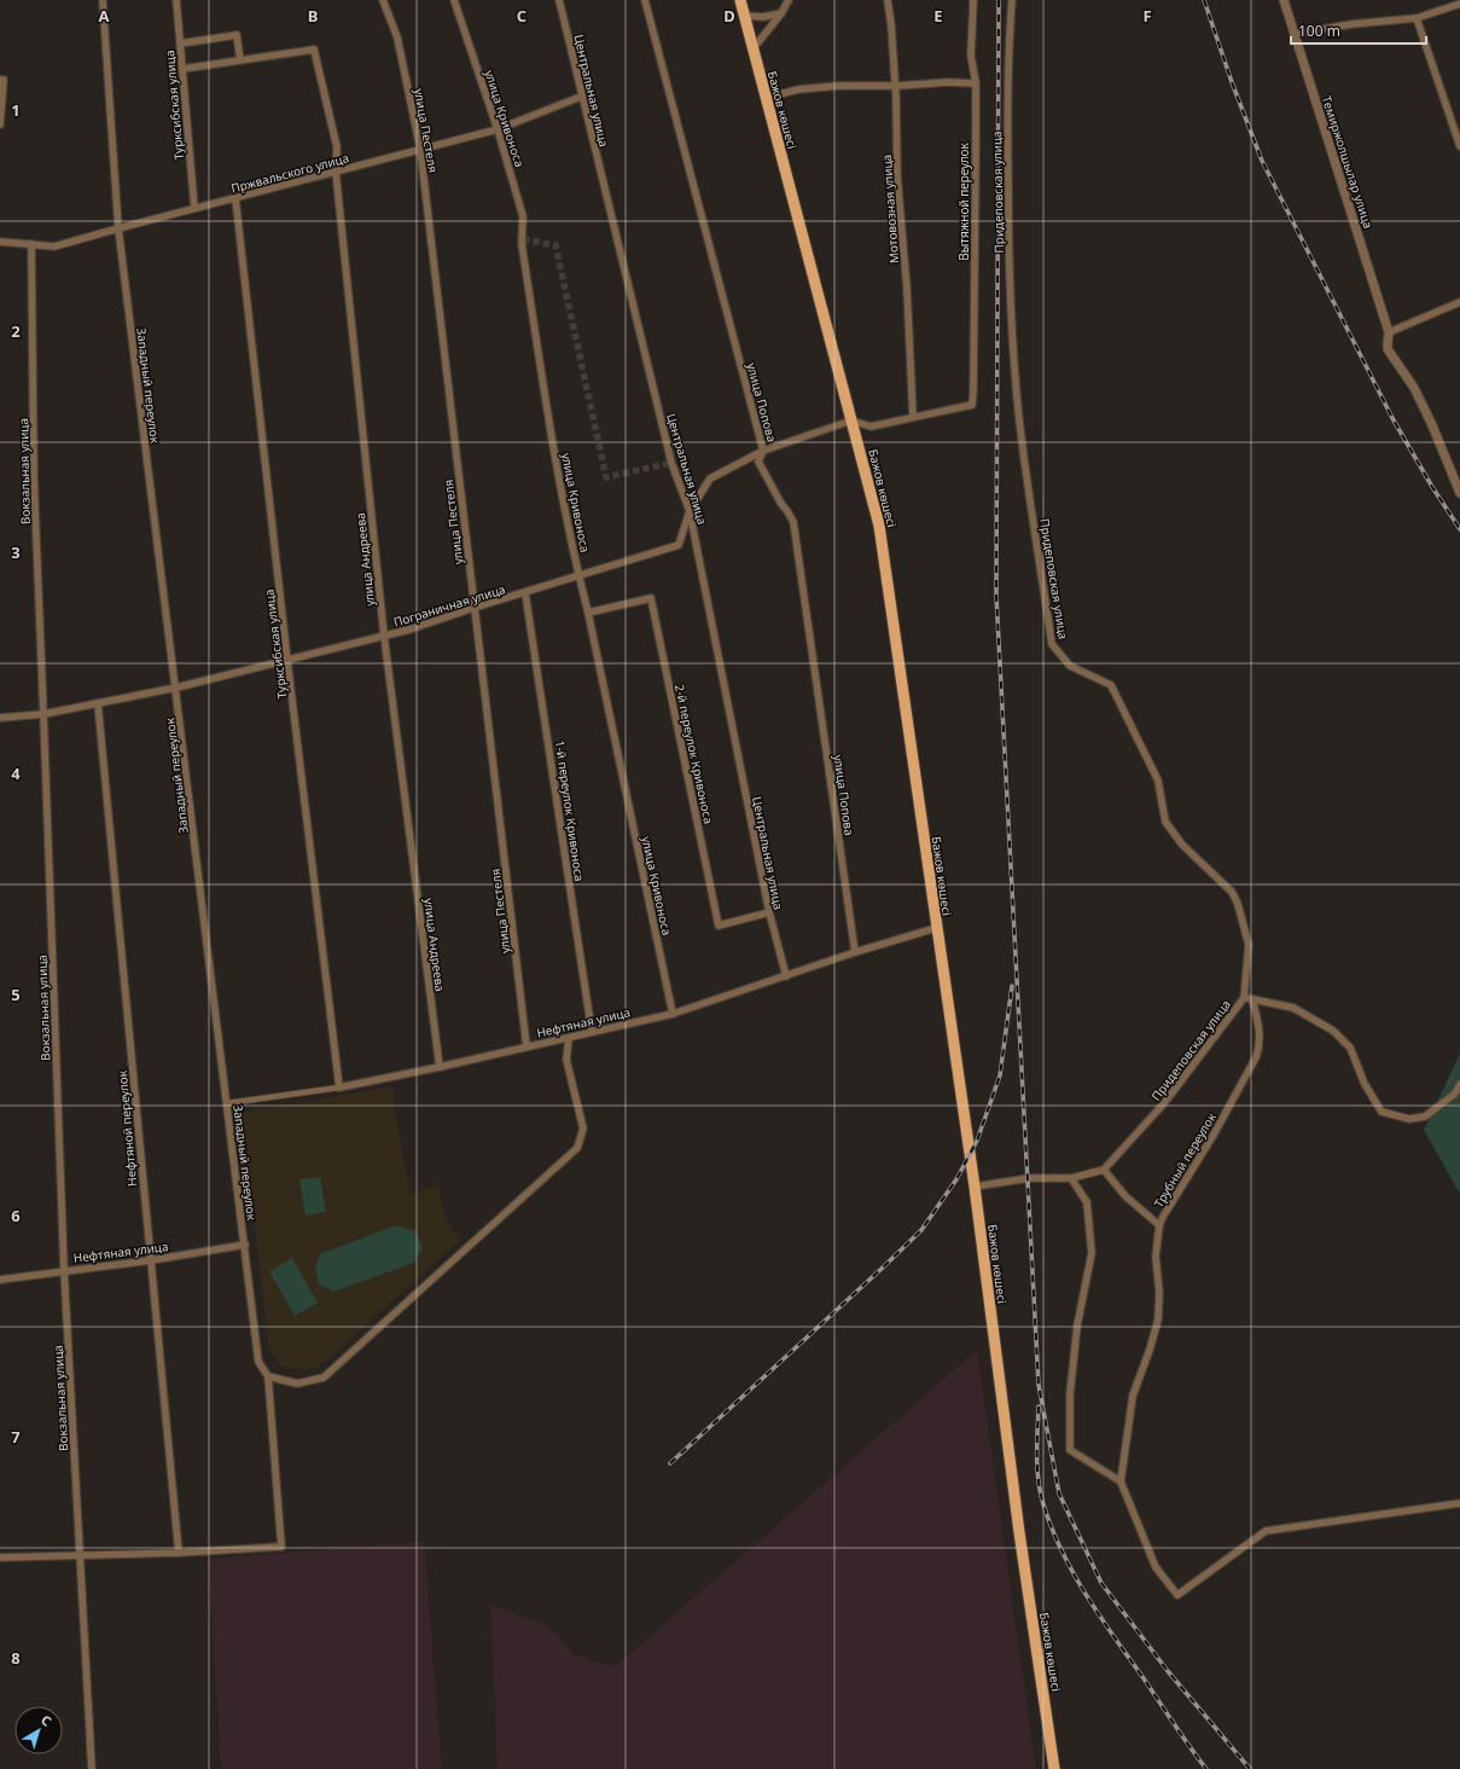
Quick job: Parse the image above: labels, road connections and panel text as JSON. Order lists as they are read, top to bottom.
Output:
{
  "streets": {
    "main road": ["Бажов көшесі"],
    "street": [
      "Центральная улица",
      "Турксибская улица",
      "улица Кривоноса",
      "улица Пестеля",
      "Темиржолшылар улица",
      "Пржвальского улица",
      "Придеповская улица",
      "Вытяжной переулок",
      "Мотовозная улица",
      "Западный переулок",
      "улица Попова",
      "Вокзальная улица",
      "улица Андреева",
      "Пограничная улица",
      "2-й переулок Кривоноса",
      "1-й переулок Кривоноса",
      "Нефтяная улица",
      "Нефтяной переулок",
      "Трубный переулок"
    ]
  },
  "crossings": [
    ["Центральная улица", "Пржвальского улица"],
    ["Центральная улица", "Пограничная улица"],
    ["Центральная улица", "2-й переулок Кривоноса"],
    ["Центральная улица", "Нефтяная улица"],
    ["Турксибская улица", "Пржвальского улица"],
    ["Турксибская улица", "Пограничная улица"],
    ["Турксибская улица", "Нефтяная улица"],
    ["Бажов көшесі", "Пограничная улица"],
    ["Бажов көшесі", "Нефтяная улица"],
    ["улица Кривоноса", "Пржвальского улица"],
    ["улица Кривоноса", "Пограничная улица"],
    ["улица Кривоноса", "2-й переулок Кривоноса"],
    ["улица Кривоноса", "Нефтяная улица"],
    ["улица Пестеля", "Пржвальского улица"],
    ["улица Пестеля", "Пограничная улица"],
    ["улица Пестеля", "Нефтяная улица"],
    ["Пржвальского улица", "Западный переулок"],
    ["Пржвальского улица", "Вокзальная улица"],
    ["Пржвальского улица", "улица Андреева"],
    ["Вытяжной переулок", "Мотовозная улица"],
    ["Западный переулок", "Пограничная улица"],
    ["Западный переулок", "Нефтяная улица"],
    ["Западный переулок", "Нефтяной переулок"],
    ["улица Попова", "Пограничная улица"],
    ["улица Попова", "Нефтяная улица"],
    ["Вокзальная улица", "Пограничная улица"],
    ["Вокзальная улица", "Нефтяная улица"],
    ["улица Андреева", "Пограничная улица"],
    ["улица Андреева", "Нефтяная улица"],
    ["Пограничная улица", "1-й переулок Кривоноса"],
    ["Пограничная улица", "Нефтяной переулок"],
    ["1-й переулок Кривоноса", "Нефтяная улица"],
    ["Нефтяная улица", "Нефтяной переулок"]
  ],
  "scale_bar": "100 m",
  "north": "top right",
  "grid": {
    "columns": [
      "A",
      "B",
      "C",
      "D",
      "E",
      "F"
    ],
    "rows": [
      "1",
      "2",
      "3",
      "4",
      "5",
      "6",
      "7",
      "8"
    ]
  }
}
